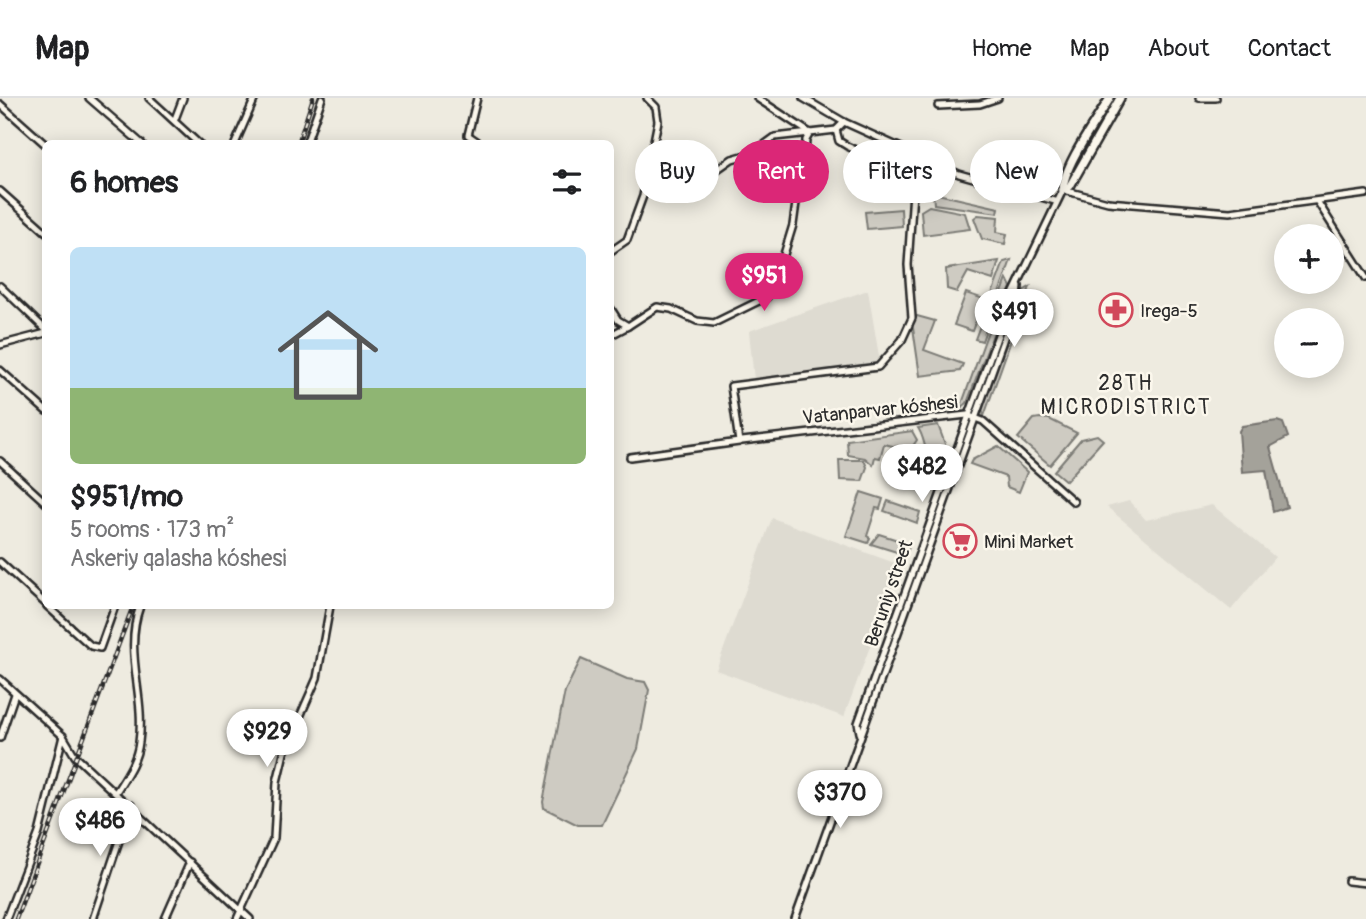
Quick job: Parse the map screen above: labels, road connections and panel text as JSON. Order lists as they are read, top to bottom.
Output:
{
  "streets": {
    "street": ["Vatanparvar kóshesi", "Beruniy street"]
  },
  "crossings": [
    ["Vatanparvar kóshesi", "Beruniy street"]
  ],
  "districts": ["28TH MICRODISTRICT"],
  "places": {
    "pharmacy": ["Irega-5"],
    "supermarket": ["Mini Market"]
  },
  "page": {
    "header": "Map",
    "nav": [
      "Home",
      "Map",
      "About",
      "Contact"
    ],
    "chip": [
      "Buy",
      "Rent",
      "Filters",
      "New"
    ],
    "heading": "6 homes",
    "map_buttons": ["+", "−"],
    "list": [
      {
        "name": "$951/mo",
        "note": "5 rooms · 173 m² · Askeriy qalasha kóshesi"
      }
    ],
    "price": [
      "$951",
      "$491",
      "$482",
      "$929",
      "$370",
      "$486"
    ]
  }
}
